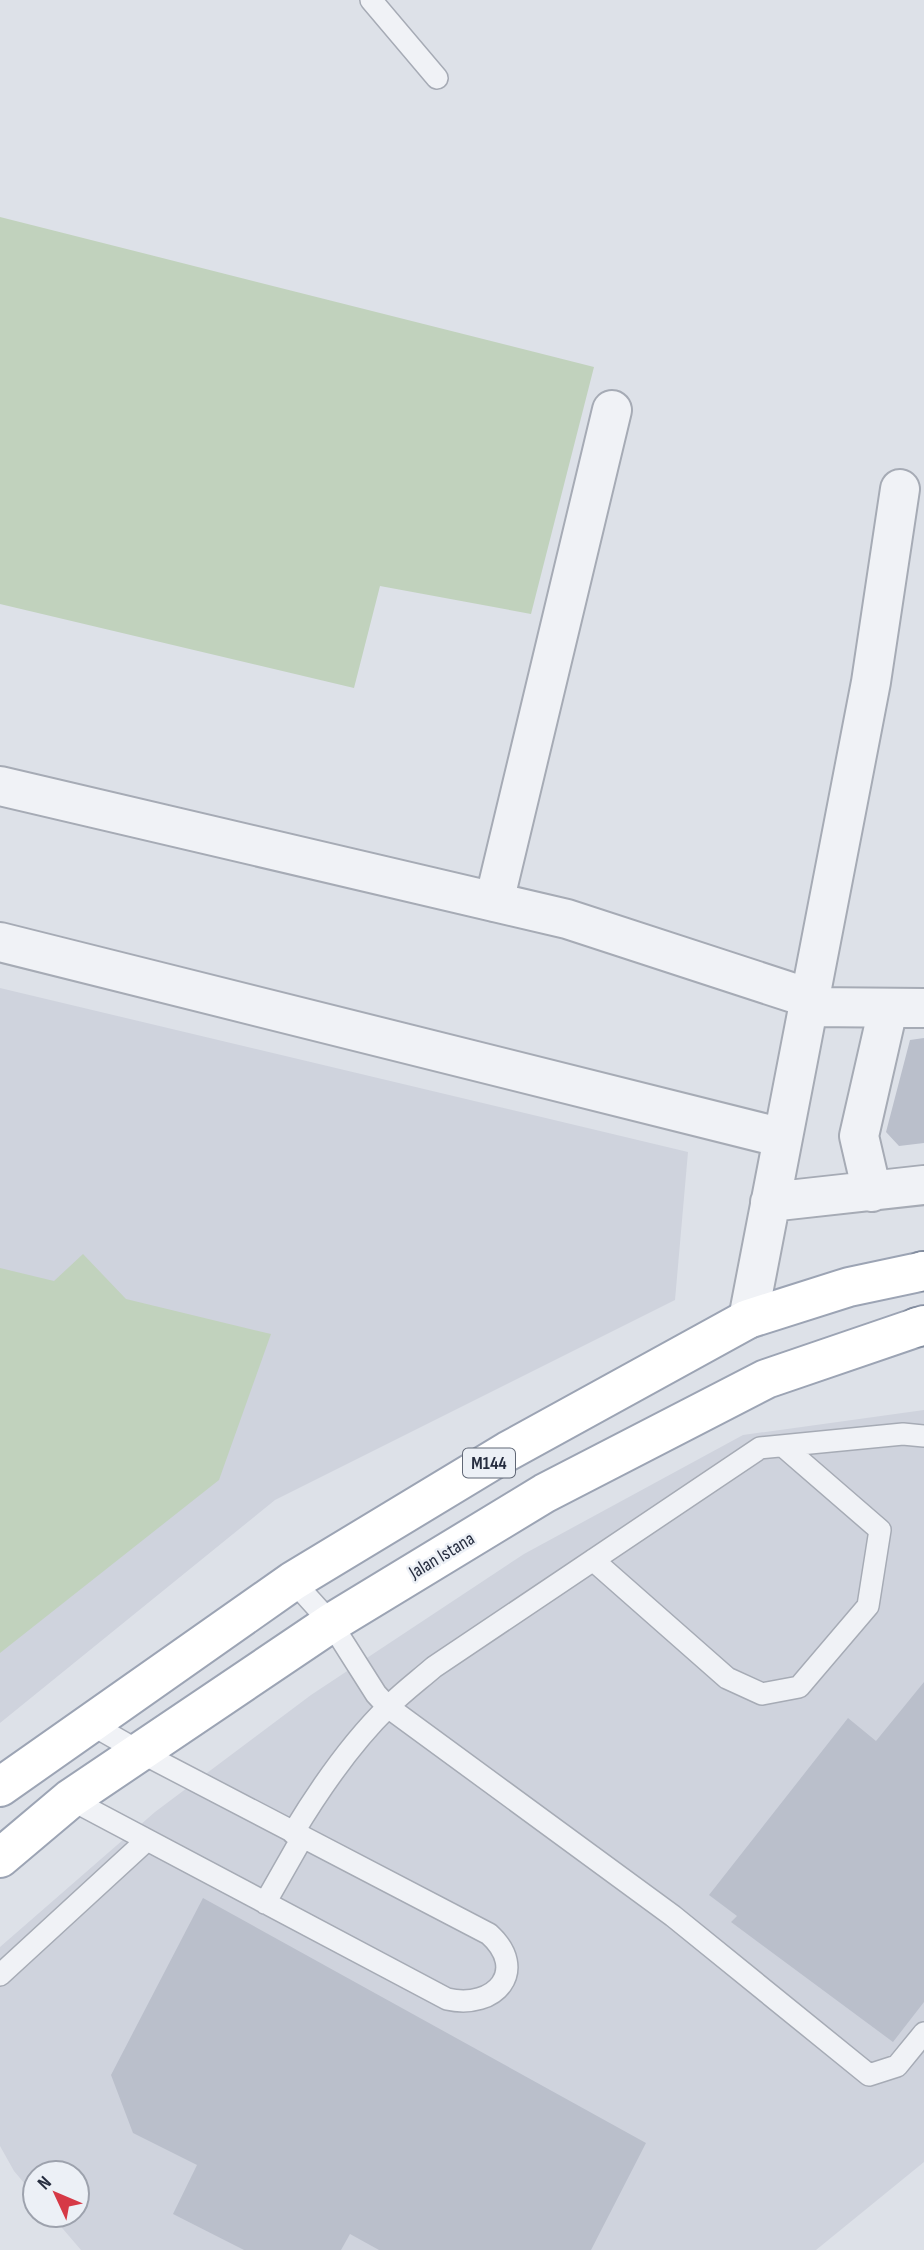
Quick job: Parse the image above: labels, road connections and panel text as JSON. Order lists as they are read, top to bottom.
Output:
{
  "streets": {
    "main road": ["M144", "Jalan Istana"]
  },
  "north": "top left"
}
